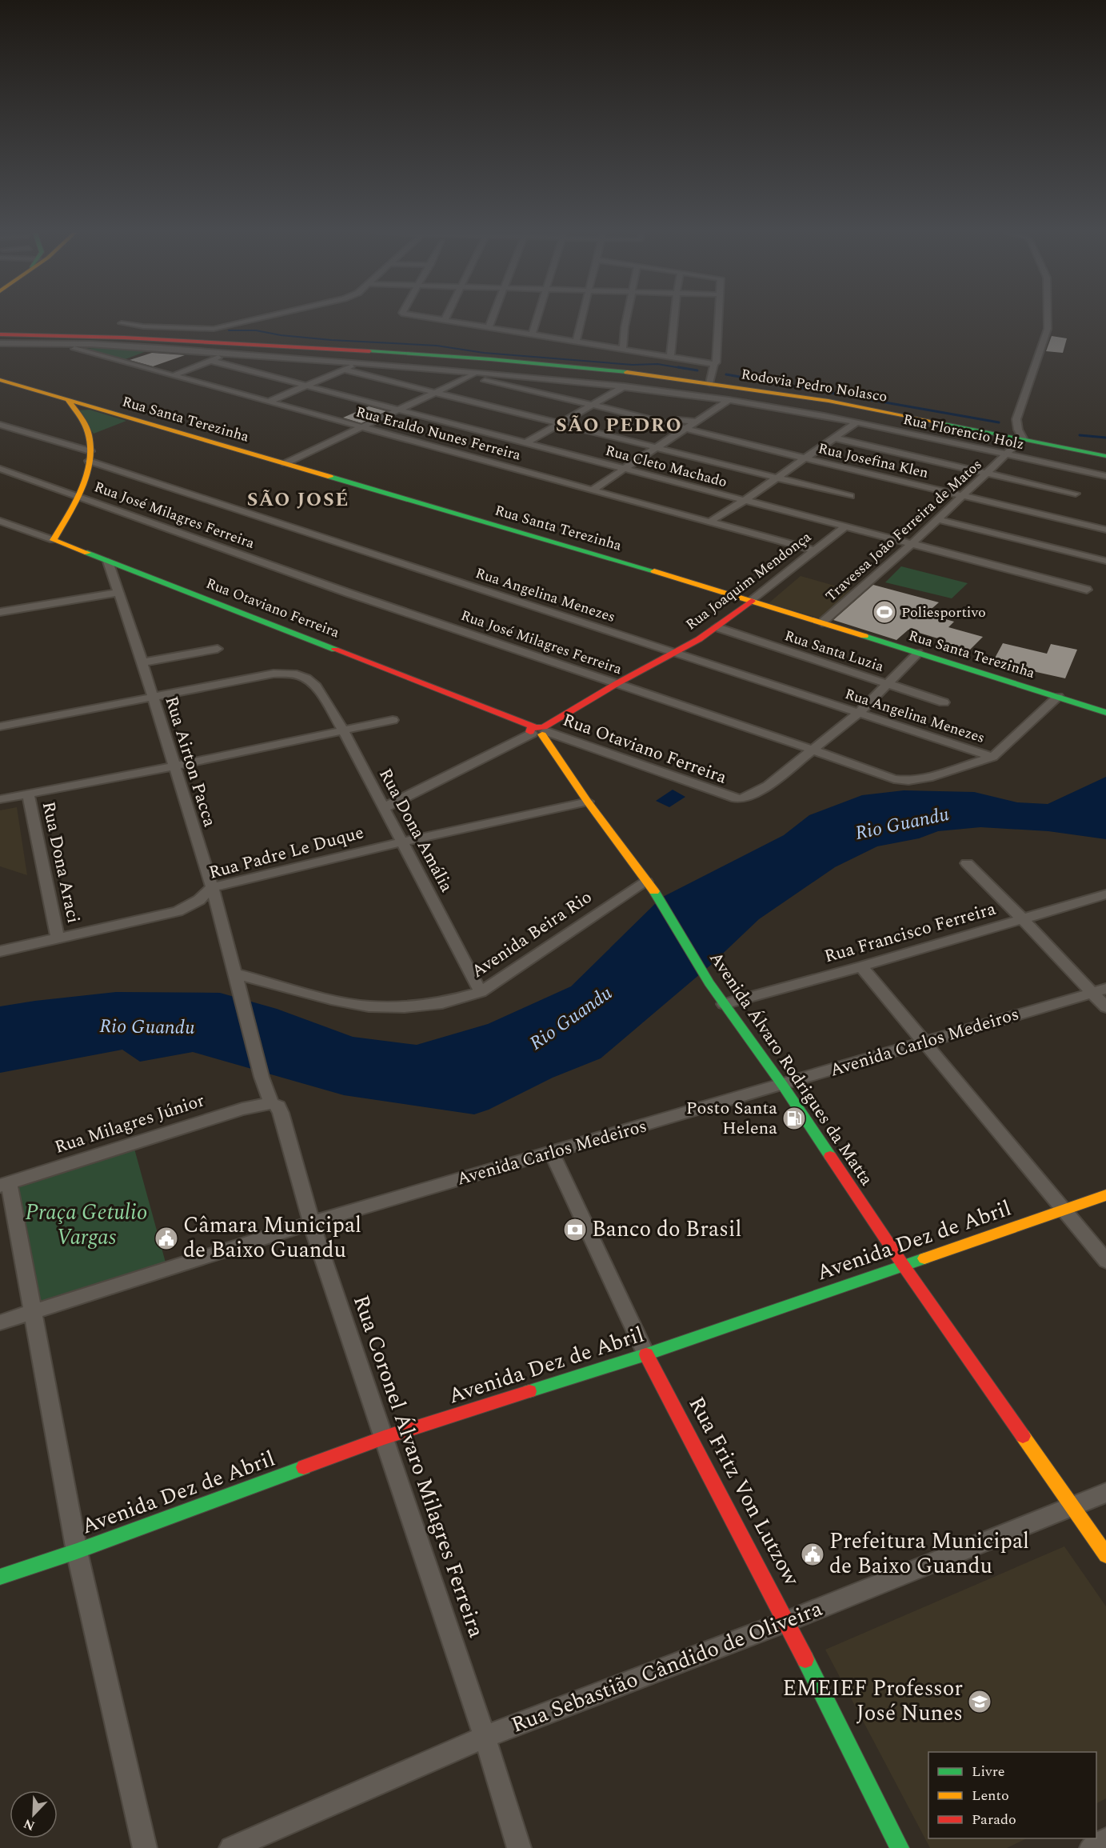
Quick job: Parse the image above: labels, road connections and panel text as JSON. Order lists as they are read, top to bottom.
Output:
{
  "streets": {
    "main road": [
      "Rodovia Pedro Nolasco",
      "Rua Santa Terezinha",
      "Rua Joaquim Mendonça",
      "Rua Otaviano Ferreira",
      "Avenida Álvaro Rodrigues da Matta",
      "Avenida Dez de Abril",
      "Rua Fritz Von Lutzow"
    ],
    "street": [
      "Rua Florencio Holz",
      "Rua Eraldo Nunes Ferreira",
      "Rua Josefina Klen",
      "Rua Cleto Machado",
      "Rua José Milagres Ferreira",
      "Travessa João Ferreira de Matos",
      "Rua Angelina Menezes",
      "Rua Santa Luzia",
      "Rua Airton Pacca",
      "Rua Dona Amália",
      "Rua Padre Le Duque",
      "Rua Dona Araci",
      "Rua Francisco Ferreira",
      "Avenida Beira Rio",
      "Avenida Carlos Medeiros",
      "Rua Milagres Júnior",
      "Rua Coronel Álvaro Milagres Ferreira",
      "Rua Sebastião Cândido de Oliveira"
    ]
  },
  "crossings": [
    ["Rodovia Pedro Nolasco", "Rua Florencio Holz"],
    ["Rodovia Pedro Nolasco", "Rua Eraldo Nunes Ferreira"],
    ["Rodovia Pedro Nolasco", "Travessa João Ferreira de Matos"],
    ["Rua Santa Terezinha", "Rua José Milagres Ferreira"],
    ["Rua Santa Terezinha", "Travessa João Ferreira de Matos"],
    ["Rua Santa Terezinha", "Rua Joaquim Mendonça"],
    ["Rua Florencio Holz", "Rua Eraldo Nunes Ferreira"],
    ["Rua Florencio Holz", "Rua Cleto Machado"],
    ["Rua Florencio Holz", "Travessa João Ferreira de Matos"],
    ["Rua Eraldo Nunes Ferreira", "Rua Joaquim Mendonça"],
    ["Rua Josefina Klen", "Travessa João Ferreira de Matos"],
    ["Rua Cleto Machado", "Travessa João Ferreira de Matos"],
    ["Rua Cleto Machado", "Rua Joaquim Mendonça"],
    ["Rua José Milagres Ferreira", "Rua Joaquim Mendonça"],
    ["Rua José Milagres Ferreira", "Rua Angelina Menezes"],
    ["Rua José Milagres Ferreira", "Rua Otaviano Ferreira"],
    ["Rua Joaquim Mendonça", "Rua Angelina Menezes"],
    ["Rua Joaquim Mendonça", "Rua Otaviano Ferreira"],
    ["Rua Joaquim Mendonça", "Rua Santa Luzia"],
    ["Rua Joaquim Mendonça", "Rua Dona Amália"],
    ["Rua Otaviano Ferreira", "Rua Airton Pacca"],
    ["Rua Otaviano Ferreira", "Rua Padre Le Duque"],
    ["Rua Otaviano Ferreira", "Avenida Beira Rio"],
    ["Rua Otaviano Ferreira", "Avenida Álvaro Rodrigues da Matta"],
    ["Rua Airton Pacca", "Rua Dona Amália"],
    ["Rua Airton Pacca", "Rua Padre Le Duque"],
    ["Rua Airton Pacca", "Avenida Beira Rio"],
    ["Rua Airton Pacca", "Rua Coronel Álvaro Milagres Ferreira"],
    ["Rua Dona Amália", "Rua Padre Le Duque"],
    ["Rua Dona Amália", "Avenida Beira Rio"],
    ["Rua Padre Le Duque", "Rua Dona Araci"],
    ["Rua Francisco Ferreira", "Avenida Álvaro Rodrigues da Matta"],
    ["Avenida Beira Rio", "Avenida Álvaro Rodrigues da Matta"],
    ["Avenida Carlos Medeiros", "Avenida Álvaro Rodrigues da Matta"],
    ["Avenida Carlos Medeiros", "Rua Coronel Álvaro Milagres Ferreira"],
    ["Avenida Carlos Medeiros", "Rua Fritz Von Lutzow"],
    ["Avenida Álvaro Rodrigues da Matta", "Avenida Dez de Abril"],
    ["Avenida Álvaro Rodrigues da Matta", "Rua Sebastião Cândido de Oliveira"],
    ["Rua Milagres Júnior", "Rua Coronel Álvaro Milagres Ferreira"],
    ["Avenida Dez de Abril", "Rua Coronel Álvaro Milagres Ferreira"],
    ["Avenida Dez de Abril", "Rua Fritz Von Lutzow"],
    ["Rua Coronel Álvaro Milagres Ferreira", "Rua Sebastião Cândido de Oliveira"],
    ["Rua Fritz Von Lutzow", "Rua Sebastião Cândido de Oliveira"]
  ],
  "districts": ["SÃO PEDRO", "SÃO JOSÉ"],
  "water": ["Rio Guandu"],
  "parks": ["Praça Getulio Vargas"],
  "places": {
    "sports": ["Poliesportivo"],
    "fuel station": ["Posto Santa Helena"],
    "bank": ["Banco do Brasil"],
    "public building": ["Câmara Municipal de Baixo Guandu", "Prefeitura Municipal de Baixo Guandu"],
    "school or university": ["EMEIEF Professor José Nunes"]
  },
  "legend": ["Livre", "Lento", "Parado"],
  "north": "bottom left"
}
